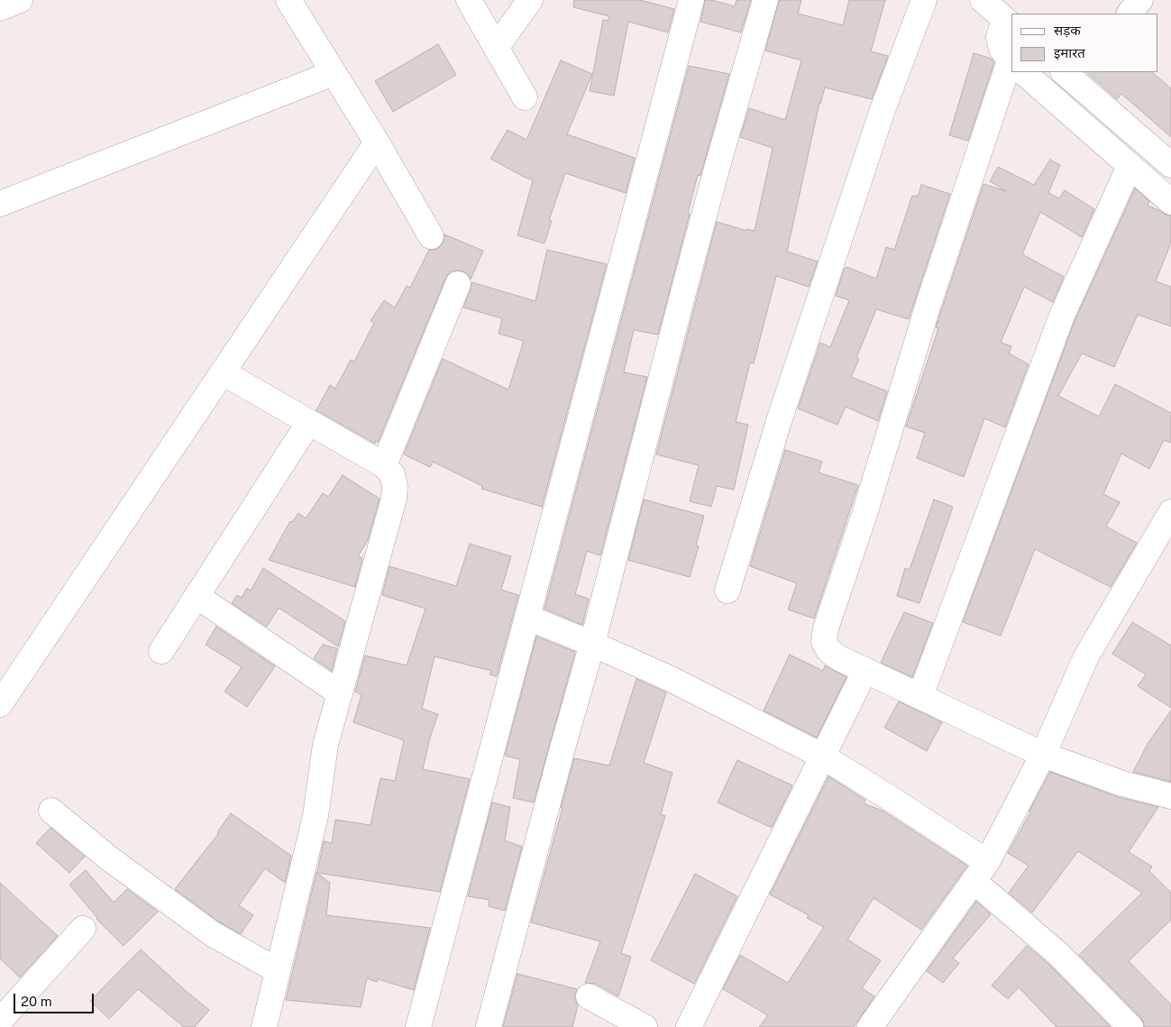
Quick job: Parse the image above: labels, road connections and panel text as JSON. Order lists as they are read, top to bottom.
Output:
{
  "legend": ["सड़क", "इमारत"],
  "scale_bar": "20 m"
}
